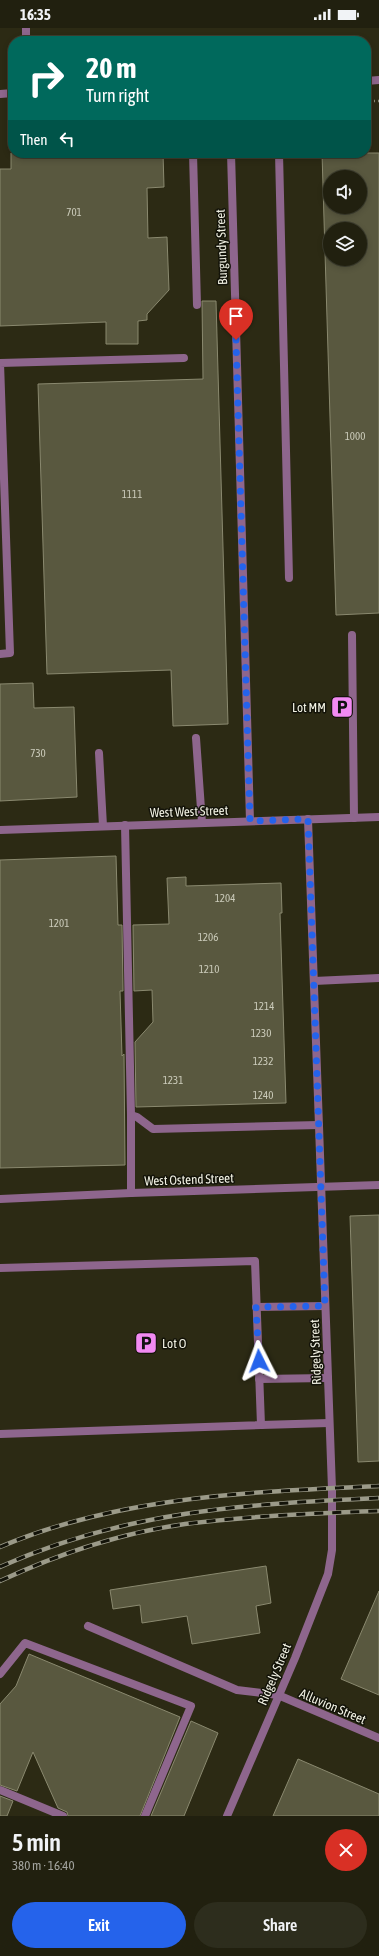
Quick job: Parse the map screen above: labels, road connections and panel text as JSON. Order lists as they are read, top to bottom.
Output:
{
  "streets": {
    "street": [
      "Burgundy Street",
      "West West Street",
      "West Ostend Street",
      "Ridgely Street",
      "Alluvion Street"
    ]
  },
  "crossings": [
    ["Burgundy Street", "West West Street"],
    ["West West Street", "Ridgely Street"],
    ["West Ostend Street", "Ridgely Street"],
    ["Ridgely Street", "Alluvion Street"]
  ],
  "places": {
    "parking": ["Lot MM", "Lot O"]
  },
  "house_numbers": [
    "701",
    "1000",
    "1111",
    "730",
    "1204",
    "1201",
    "1206",
    "1210",
    "1214",
    "1230",
    "1232",
    "1231",
    "1240"
  ],
  "page": {
    "status": "16:35",
    "turn": ["20 m", "Turn right"],
    "then": "Then",
    "heading": ["5 min", "380 m · 16:40"],
    "buttons": ["Exit", "Share"]
  }
}
